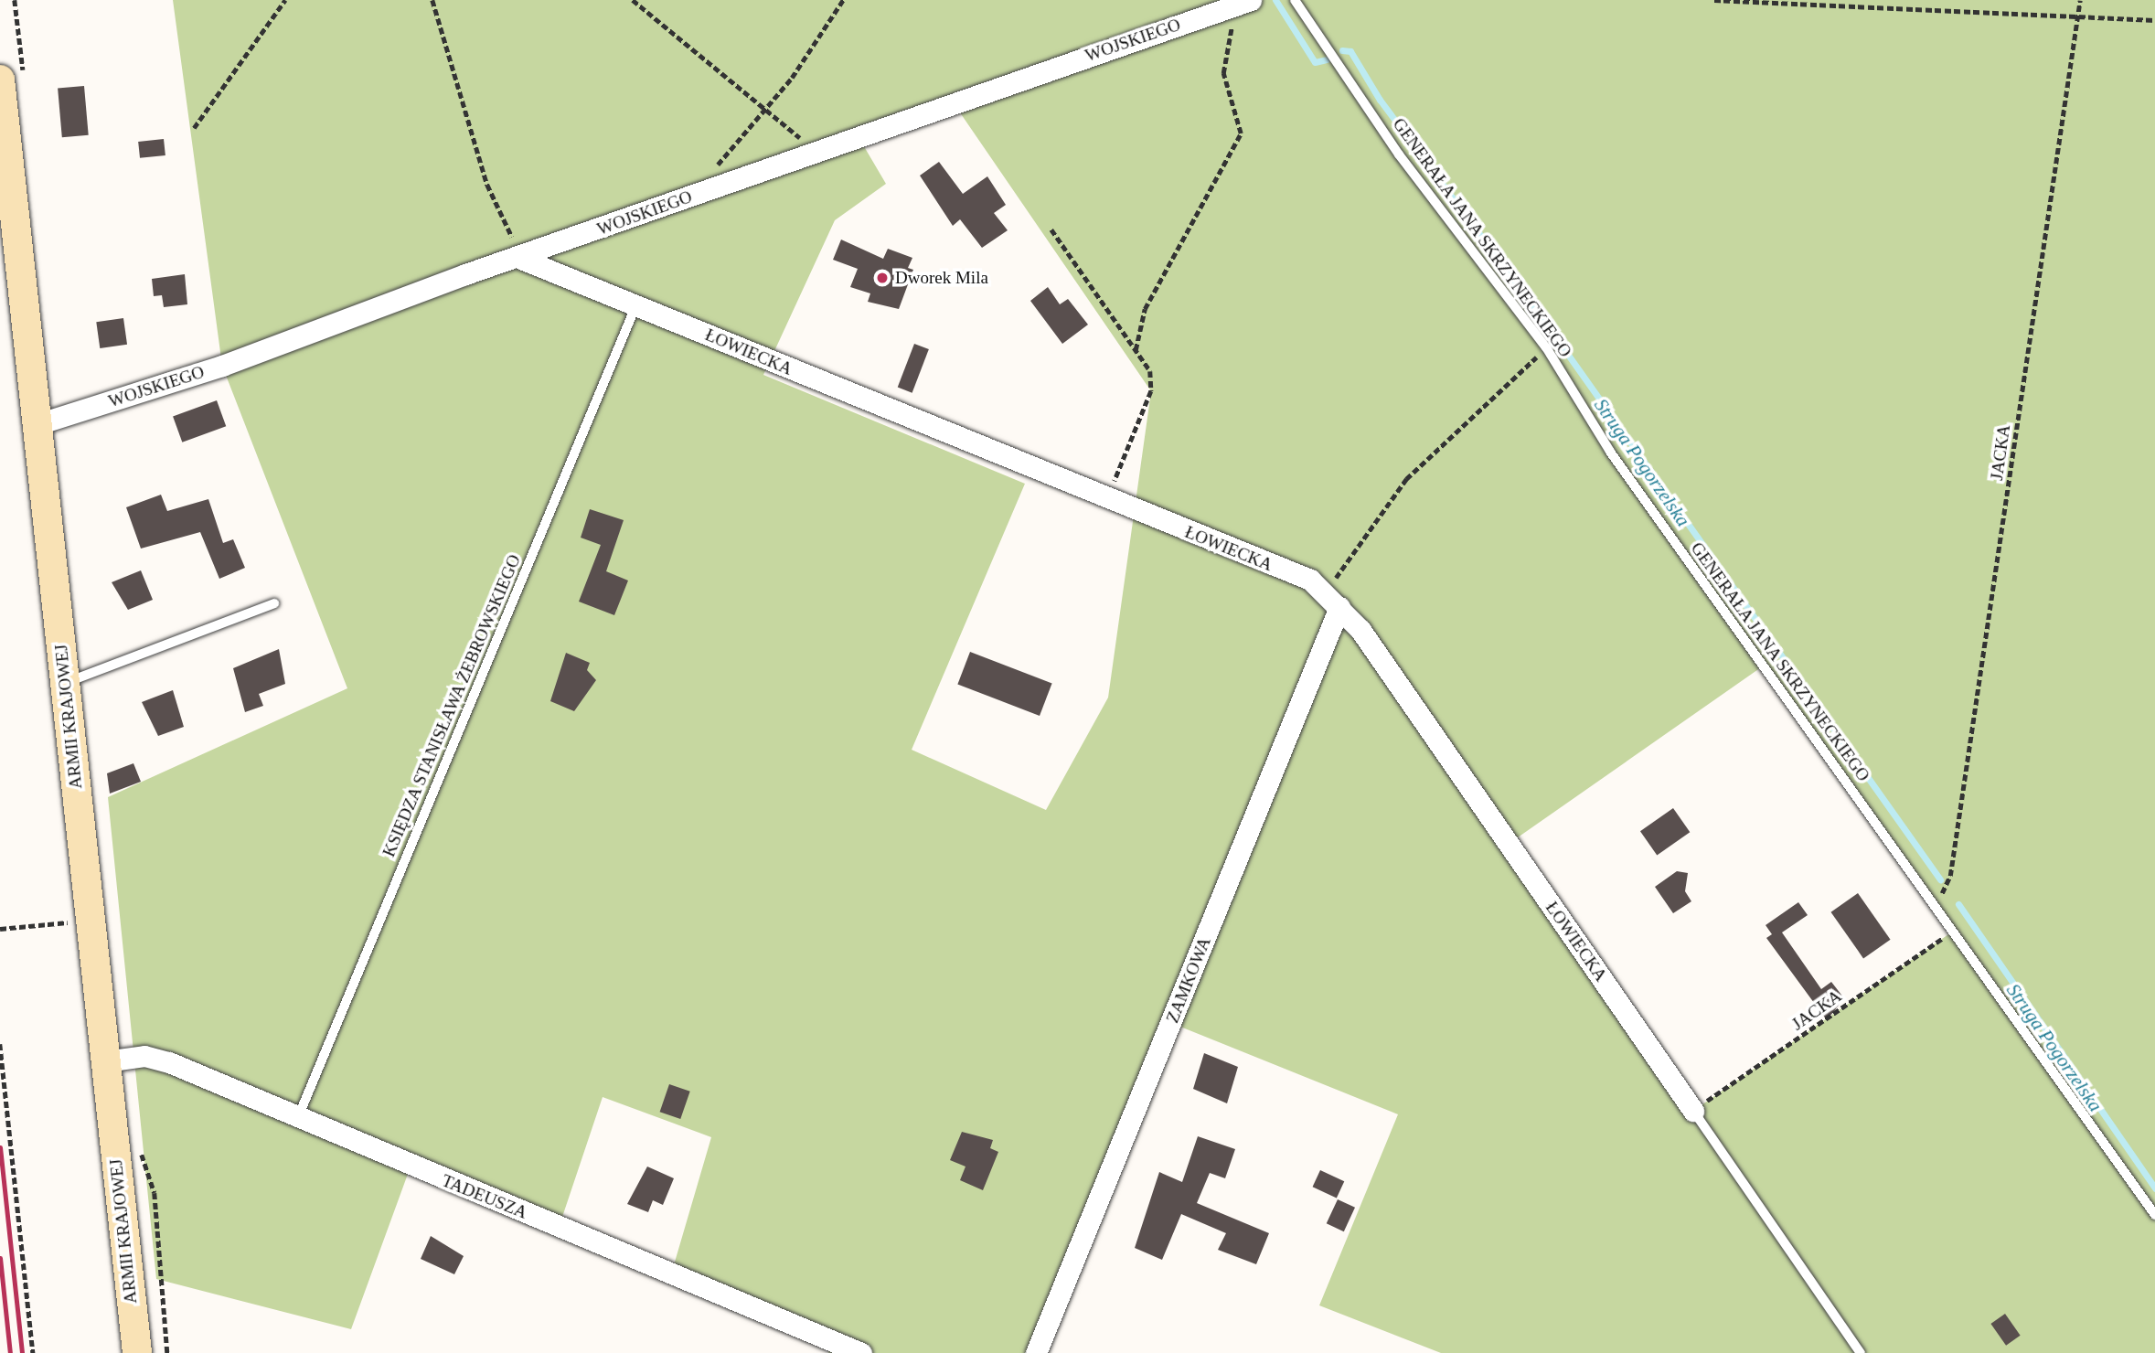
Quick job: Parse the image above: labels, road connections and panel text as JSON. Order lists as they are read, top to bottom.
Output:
{
  "streets": {
    "main road": ["ARMII KRAJOWEJ"],
    "street": [
      "WOJSKIEGO",
      "ŁOWIECKA",
      "ZAMKOWA",
      "TADEUSZA"
    ],
    "lane": ["GENERAŁA JANA SKRZYNECKIEGO", "KSIĘDZA STANISŁAWA ŻEBROWSKIEGO"],
    "path": ["JACKA"]
  },
  "crossings": [
    ["WOJSKIEGO", "ŁOWIECKA"],
    ["WOJSKIEGO", "ARMII KRAJOWEJ"],
    ["GENERAŁA JANA SKRZYNECKIEGO", "JACKA"],
    ["ŁOWIECKA", "JACKA"],
    ["ŁOWIECKA", "KSIĘDZA STANISŁAWA ŻEBROWSKIEGO"],
    ["ŁOWIECKA", "ZAMKOWA"],
    ["KSIĘDZA STANISŁAWA ŻEBROWSKIEGO", "TADEUSZA"],
    ["ARMII KRAJOWEJ", "TADEUSZA"]
  ],
  "water": ["Struga Pogorzelska"],
  "places": ["Dworek Mila"]
}
